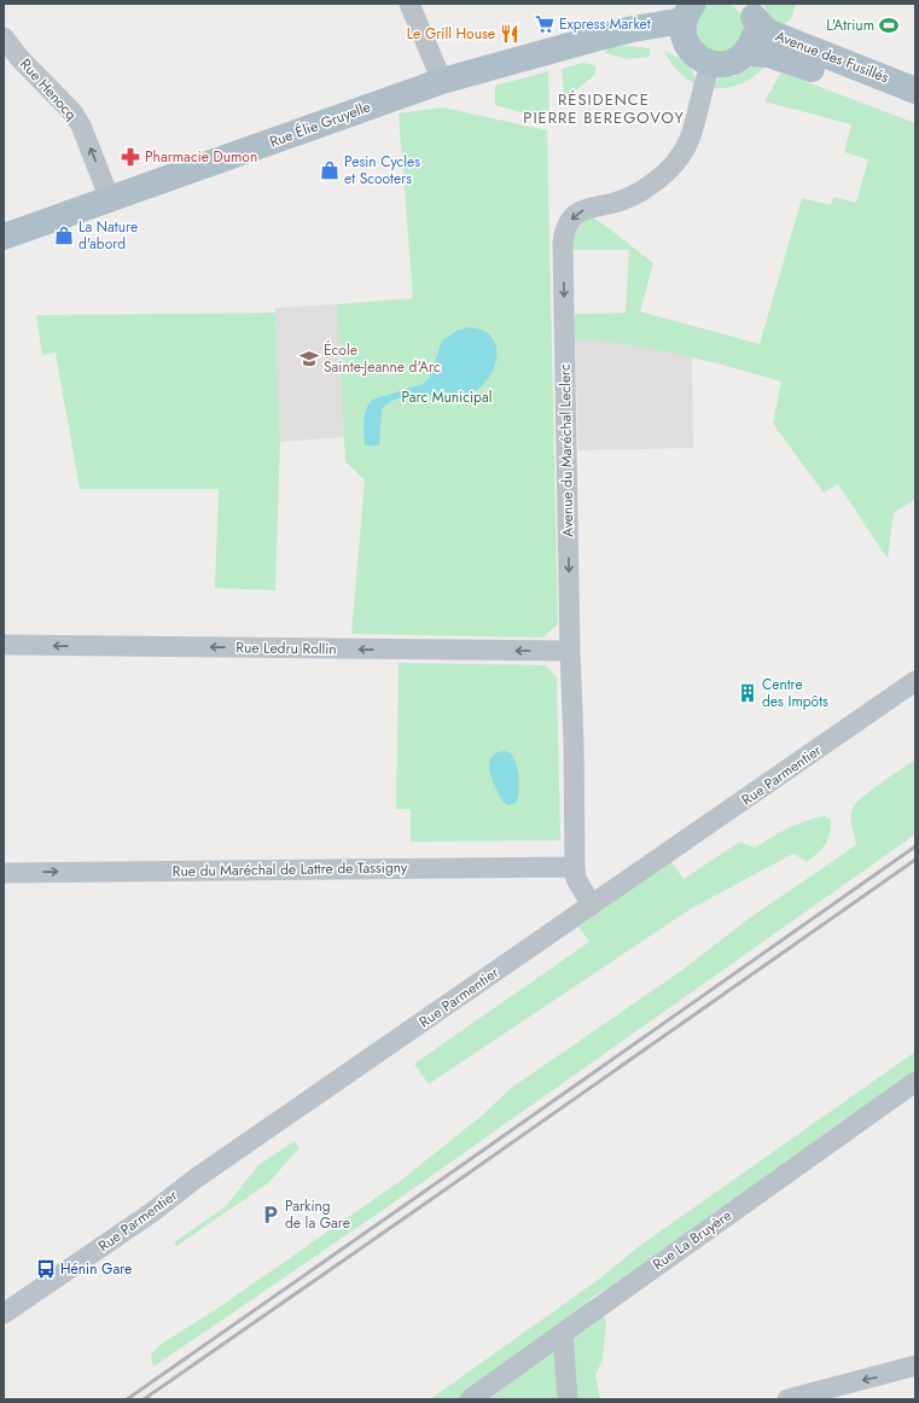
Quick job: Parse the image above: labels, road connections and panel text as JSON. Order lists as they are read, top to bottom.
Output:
{
  "streets": {
    "main road": ["Avenue des Fusillés", "Rue Élie Gruyelle"],
    "street": [
      "Rue Henocq",
      "Avenue du Maréchal Leclerc",
      "Rue Ledru Rollin",
      "Rue Parmentier",
      "Rue du Maréchal de Lattre de Tassigny",
      "Rue La Bruyère"
    ]
  },
  "crossings": [
    ["Rue Henocq", "Rue Élie Gruyelle"],
    ["Avenue du Maréchal Leclerc", "Rue Ledru Rollin"],
    ["Avenue du Maréchal Leclerc", "Rue Parmentier"],
    ["Avenue du Maréchal Leclerc", "Rue du Maréchal de Lattre de Tassigny"]
  ],
  "one_way": [
    "Rue Henocq",
    "Avenue du Maréchal Leclerc",
    "Rue Ledru Rollin",
    "Rue du Maréchal de Lattre de Tassigny"
  ],
  "districts": ["RÉSIDENCE PIERRE BEREGOVOY"],
  "parks": ["Parc Municipal"],
  "places": {
    "supermarket": ["Express Market"],
    "sports": ["L'Atrium"],
    "restaurant": ["Le Grill House"],
    "pharmacy": ["Pharmacie Dumon"],
    "shop": ["Pesin Cycles et Scooters", "La Nature d'abord"],
    "school or university": ["École Sainte-Jeanne d'Arc"],
    "building": ["Centre des Impôts"],
    "parking": ["Parking de la Gare"],
    "bus stop": ["Hénin Gare"]
  }
}
